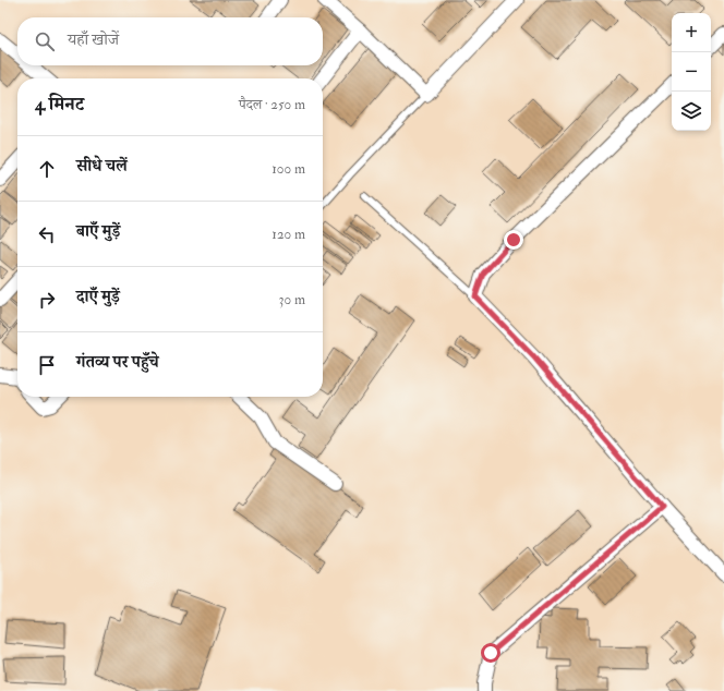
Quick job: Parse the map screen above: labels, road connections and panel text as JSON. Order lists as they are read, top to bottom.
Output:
{
  "page": {
    "map_buttons": ["+", "−"],
    "search": "यहाँ खोजें",
    "heading": ["4 मिनट", "पैदल · 250 m"],
    "list": [
      ["सीधे चलें", "100 m"],
      ["बाएँ मुड़ें", "120 m"],
      ["दाएँ मुड़ें", "30 m"],
      "गंतव्य पर पहुँचे"
    ]
  }
}
